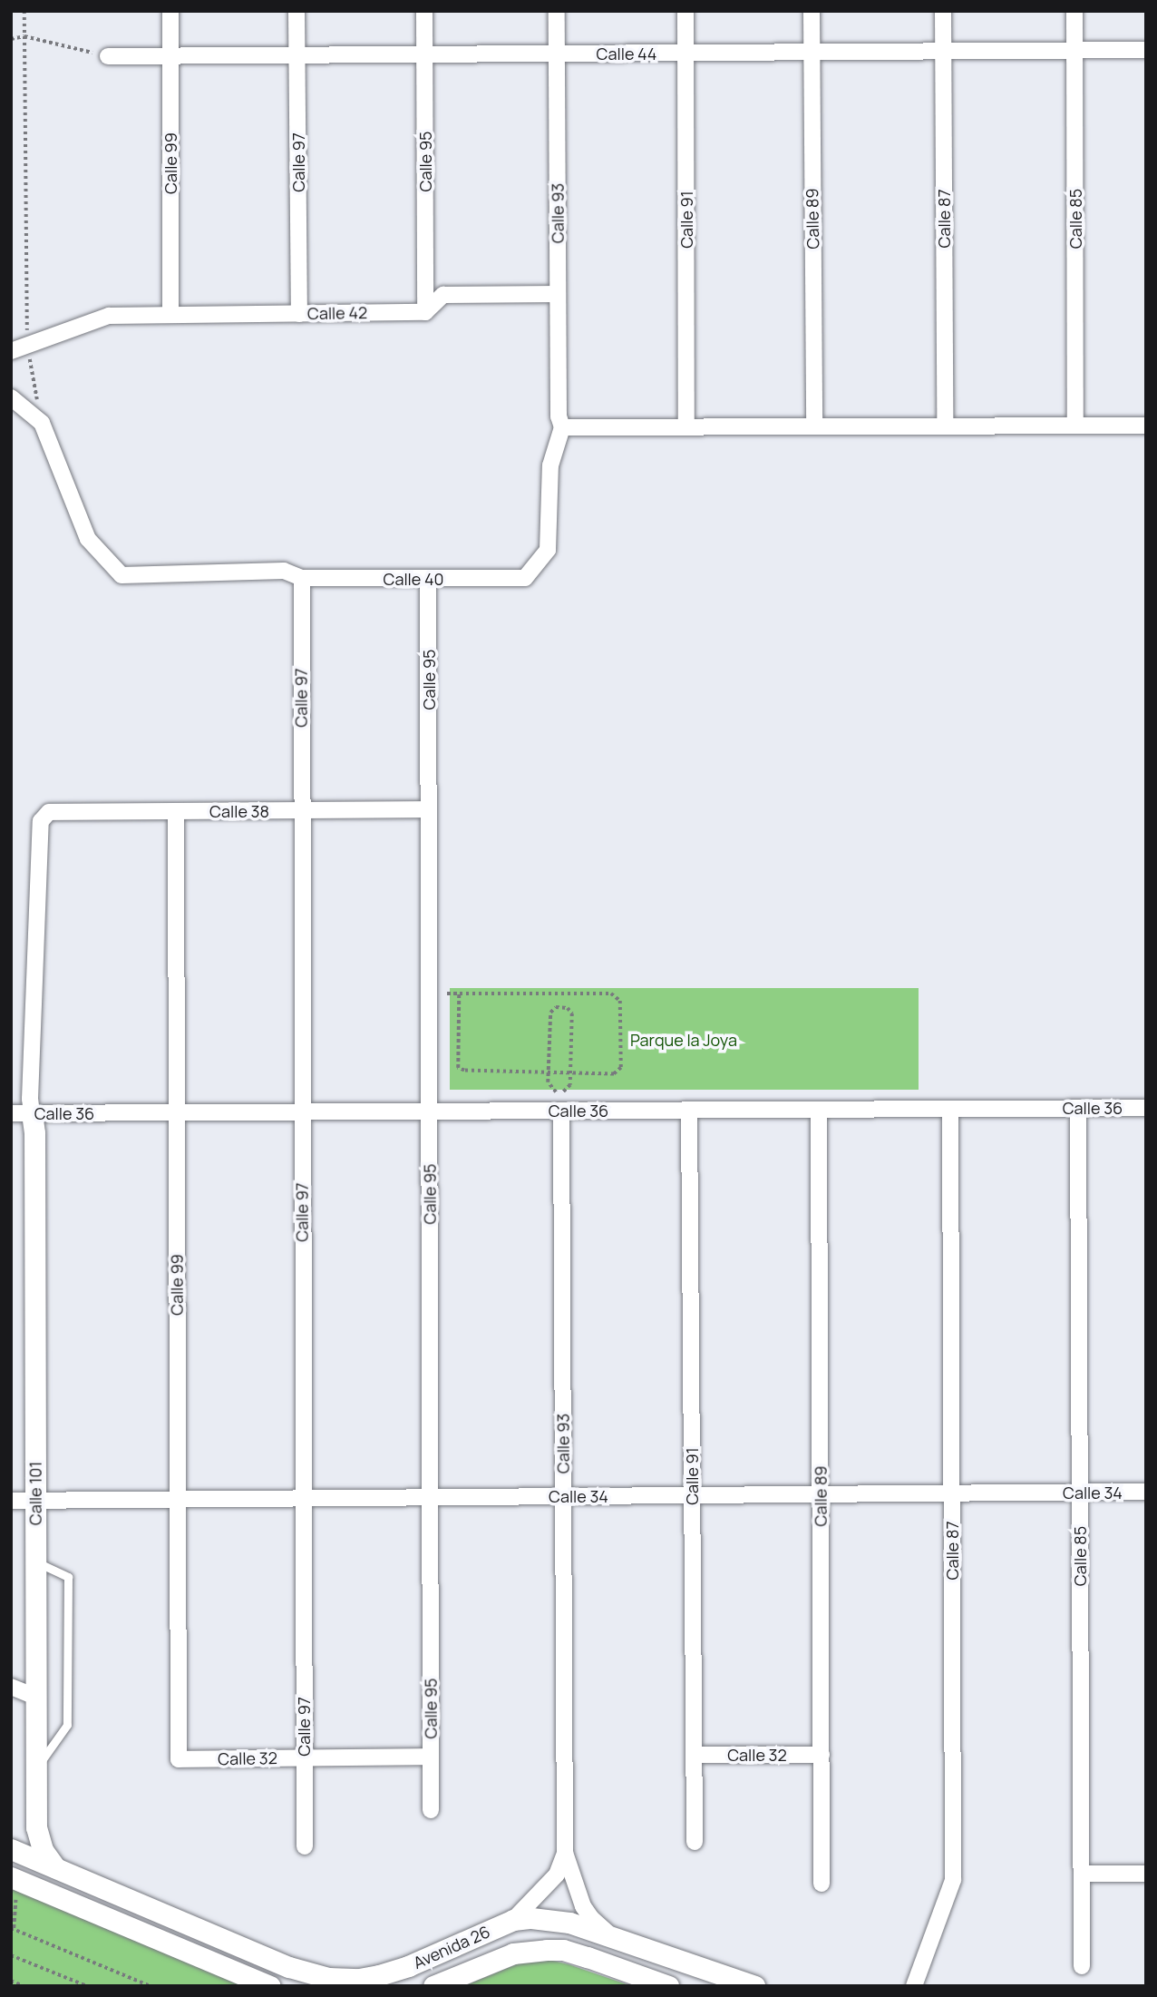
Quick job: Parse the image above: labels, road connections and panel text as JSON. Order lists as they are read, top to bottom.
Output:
{
  "streets": {
    "street": [
      "Calle 44",
      "Calle 95",
      "Calle 97",
      "Calle 99",
      "Calle 93",
      "Calle 89",
      "Calle 87",
      "Calle 85",
      "Calle 91",
      "Calle 42",
      "Calle 40",
      "Calle 38",
      "Calle 36",
      "Calle 34",
      "Calle 101",
      "Calle 32",
      "Avenida 26"
    ]
  },
  "crossings": [
    ["Calle 44", "Calle 95"],
    ["Calle 44", "Calle 97"],
    ["Calle 44", "Calle 99"],
    ["Calle 44", "Calle 93"],
    ["Calle 44", "Calle 89"],
    ["Calle 44", "Calle 87"],
    ["Calle 44", "Calle 85"],
    ["Calle 44", "Calle 91"],
    ["Calle 95", "Calle 42"],
    ["Calle 95", "Calle 40"],
    ["Calle 95", "Calle 38"],
    ["Calle 95", "Calle 36"],
    ["Calle 95", "Calle 34"],
    ["Calle 95", "Calle 32"],
    ["Calle 97", "Calle 42"],
    ["Calle 97", "Calle 40"],
    ["Calle 97", "Calle 38"],
    ["Calle 97", "Calle 36"],
    ["Calle 97", "Calle 34"],
    ["Calle 97", "Calle 32"],
    ["Calle 99", "Calle 42"],
    ["Calle 99", "Calle 38"],
    ["Calle 99", "Calle 36"],
    ["Calle 99", "Calle 34"],
    ["Calle 99", "Calle 32"],
    ["Calle 93", "Calle 40"],
    ["Calle 93", "Calle 36"],
    ["Calle 93", "Calle 34"],
    ["Calle 93", "Avenida 26"],
    ["Calle 89", "Calle 36"],
    ["Calle 89", "Calle 34"],
    ["Calle 89", "Calle 32"],
    ["Calle 87", "Calle 36"],
    ["Calle 87", "Calle 34"],
    ["Calle 85", "Calle 36"],
    ["Calle 85", "Calle 34"],
    ["Calle 91", "Calle 36"],
    ["Calle 91", "Calle 34"],
    ["Calle 91", "Calle 32"],
    ["Calle 38", "Calle 36"],
    ["Calle 38", "Calle 101"],
    ["Calle 36", "Calle 101"],
    ["Calle 34", "Calle 101"],
    ["Calle 101", "Avenida 26"]
  ],
  "parks": ["Parque la Joya"]
}
